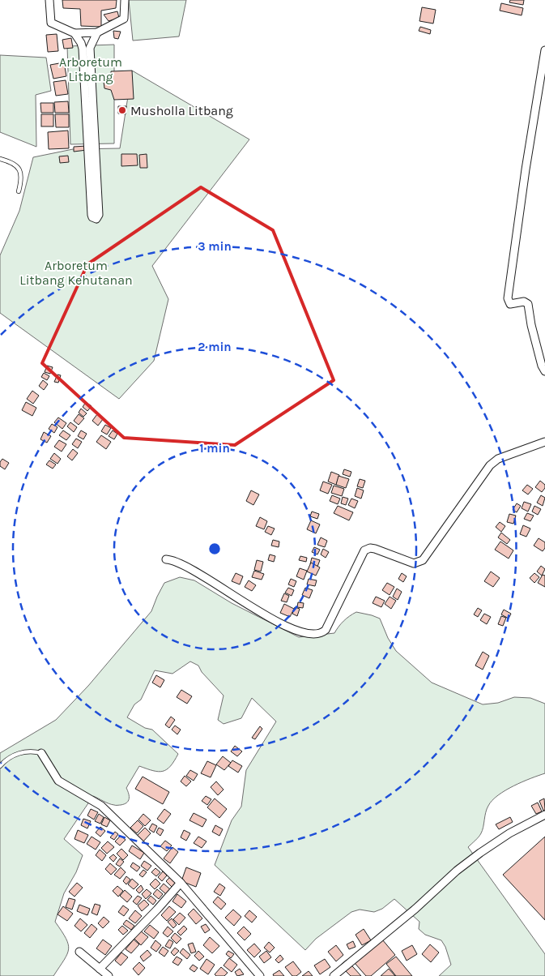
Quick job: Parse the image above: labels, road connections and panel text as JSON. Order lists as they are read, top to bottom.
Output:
{
  "parks": ["Arboretum Litbang", "Arboretum Litbang Kehutanan"],
  "places": ["Musholla Litbang"],
  "rings": ["3 min", "2 min", "1 min"]
}
